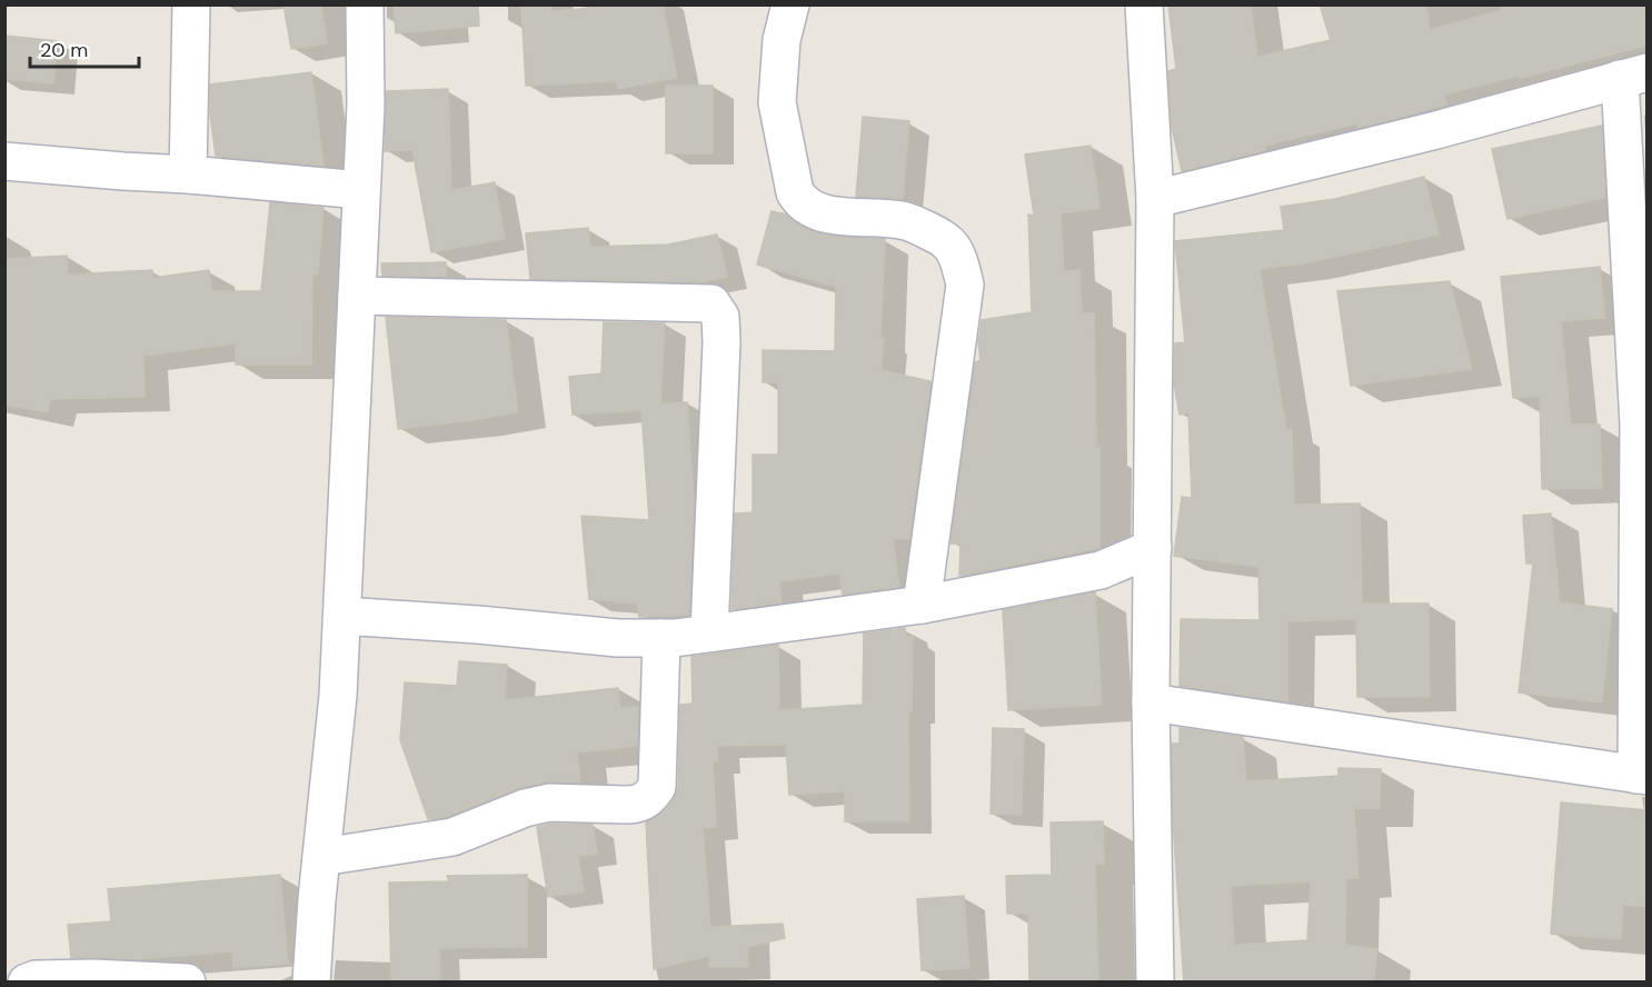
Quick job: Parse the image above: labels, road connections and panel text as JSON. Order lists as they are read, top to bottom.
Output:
{
  "scale_bar": "20 m"
}
